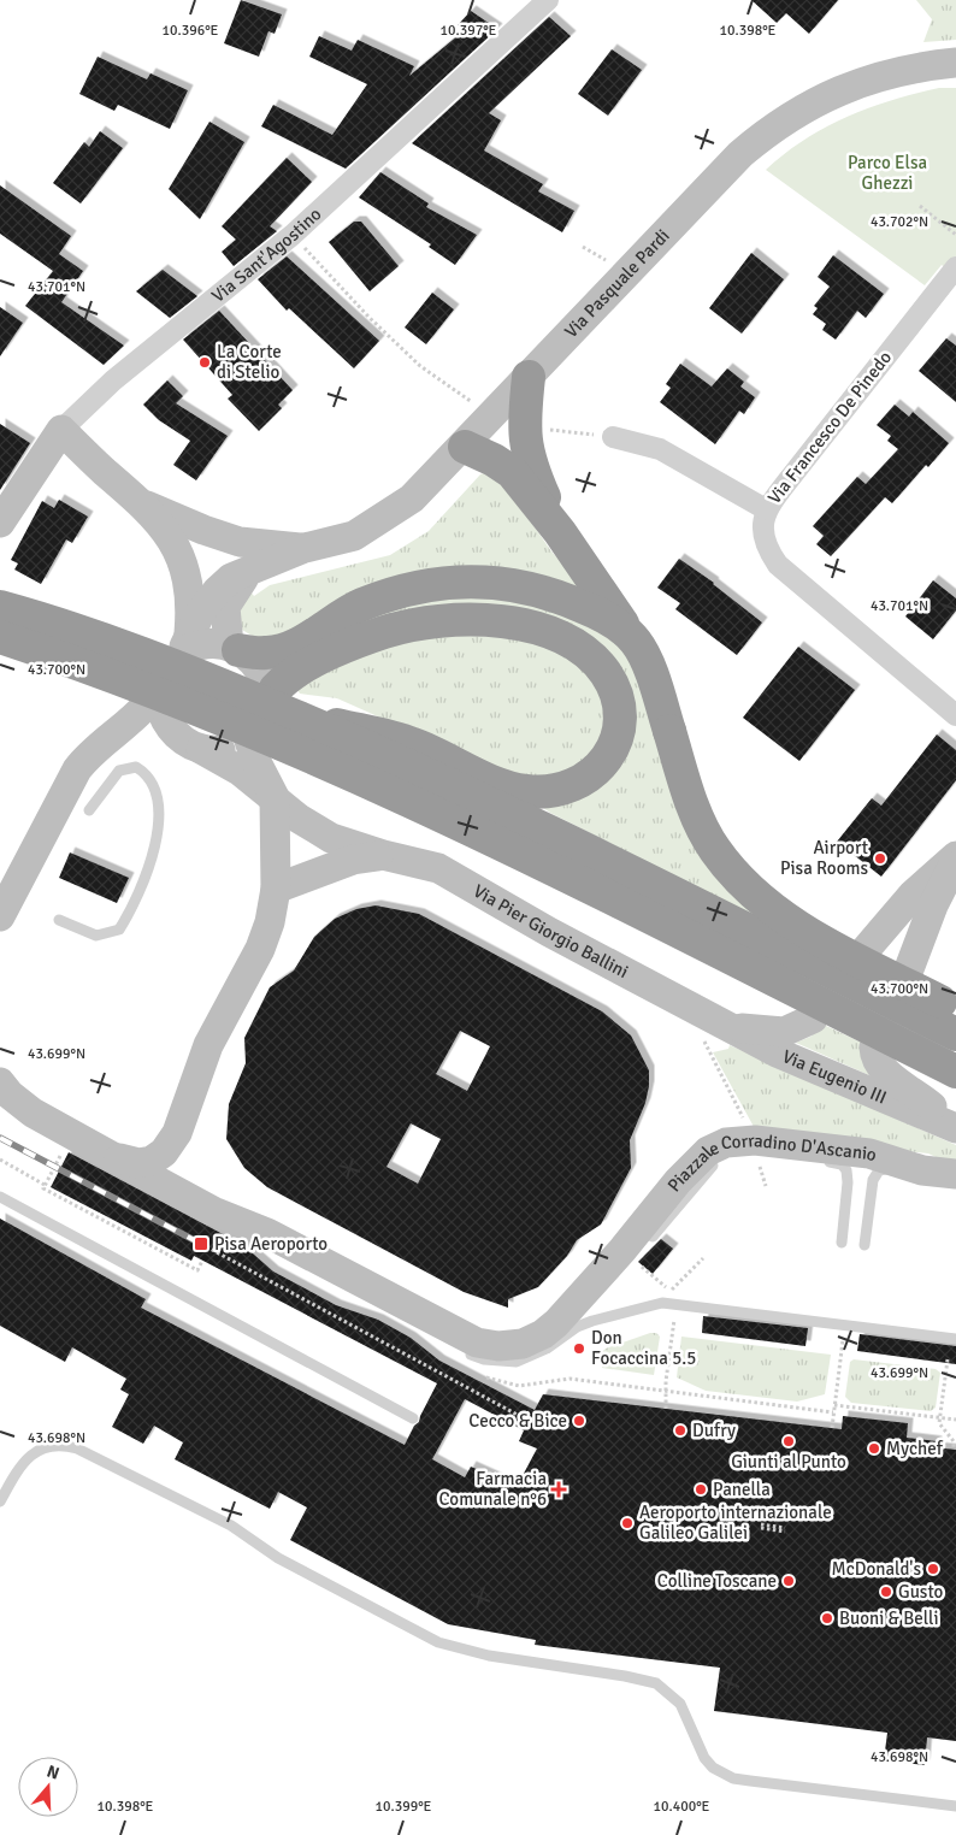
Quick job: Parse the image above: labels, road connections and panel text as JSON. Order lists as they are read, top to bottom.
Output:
{
  "streets": {
    "street": [
      "Via Sant'Agostino",
      "Via Pasquale Pardi",
      "Via Francesco De Pinedo",
      "Via Pier Giorgio Ballini",
      "Via Eugenio III",
      "Piazzale Corradino D'Ascanio"
    ]
  },
  "crossings": [
    ["Via Sant'Agostino", "Via Pasquale Pardi"],
    ["Via Pier Giorgio Ballini", "Via Eugenio III"],
    ["Via Pier Giorgio Ballini", "Piazzale Corradino D'Ascanio"]
  ],
  "parks": ["Parco Elsa Ghezzi"],
  "places": {
    "other": [
      "La Corte di Stelio",
      "Airport Pisa Rooms",
      "Don Focaccina 5.5",
      "Cecco & Bice",
      "Dufry",
      "Giunti al Punto",
      "Mychef",
      "Panella",
      "Aeroporto internazionale Galileo Galilei",
      "McDonald's",
      "Colline Toscane",
      "Gusto",
      "Buoni & Belli"
    ],
    "transit": ["Pisa Aeroporto"],
    "health": ["Farmacia Comunale n°6"]
  },
  "north": "top",
  "coordinates": [
    "10.396°E",
    "10.397°E",
    "10.398°E",
    "43.702°N",
    "43.701°N",
    "43.700°N",
    "43.699°N",
    "43.698°N",
    "10.399°E",
    "10.400°E"
  ]
}
